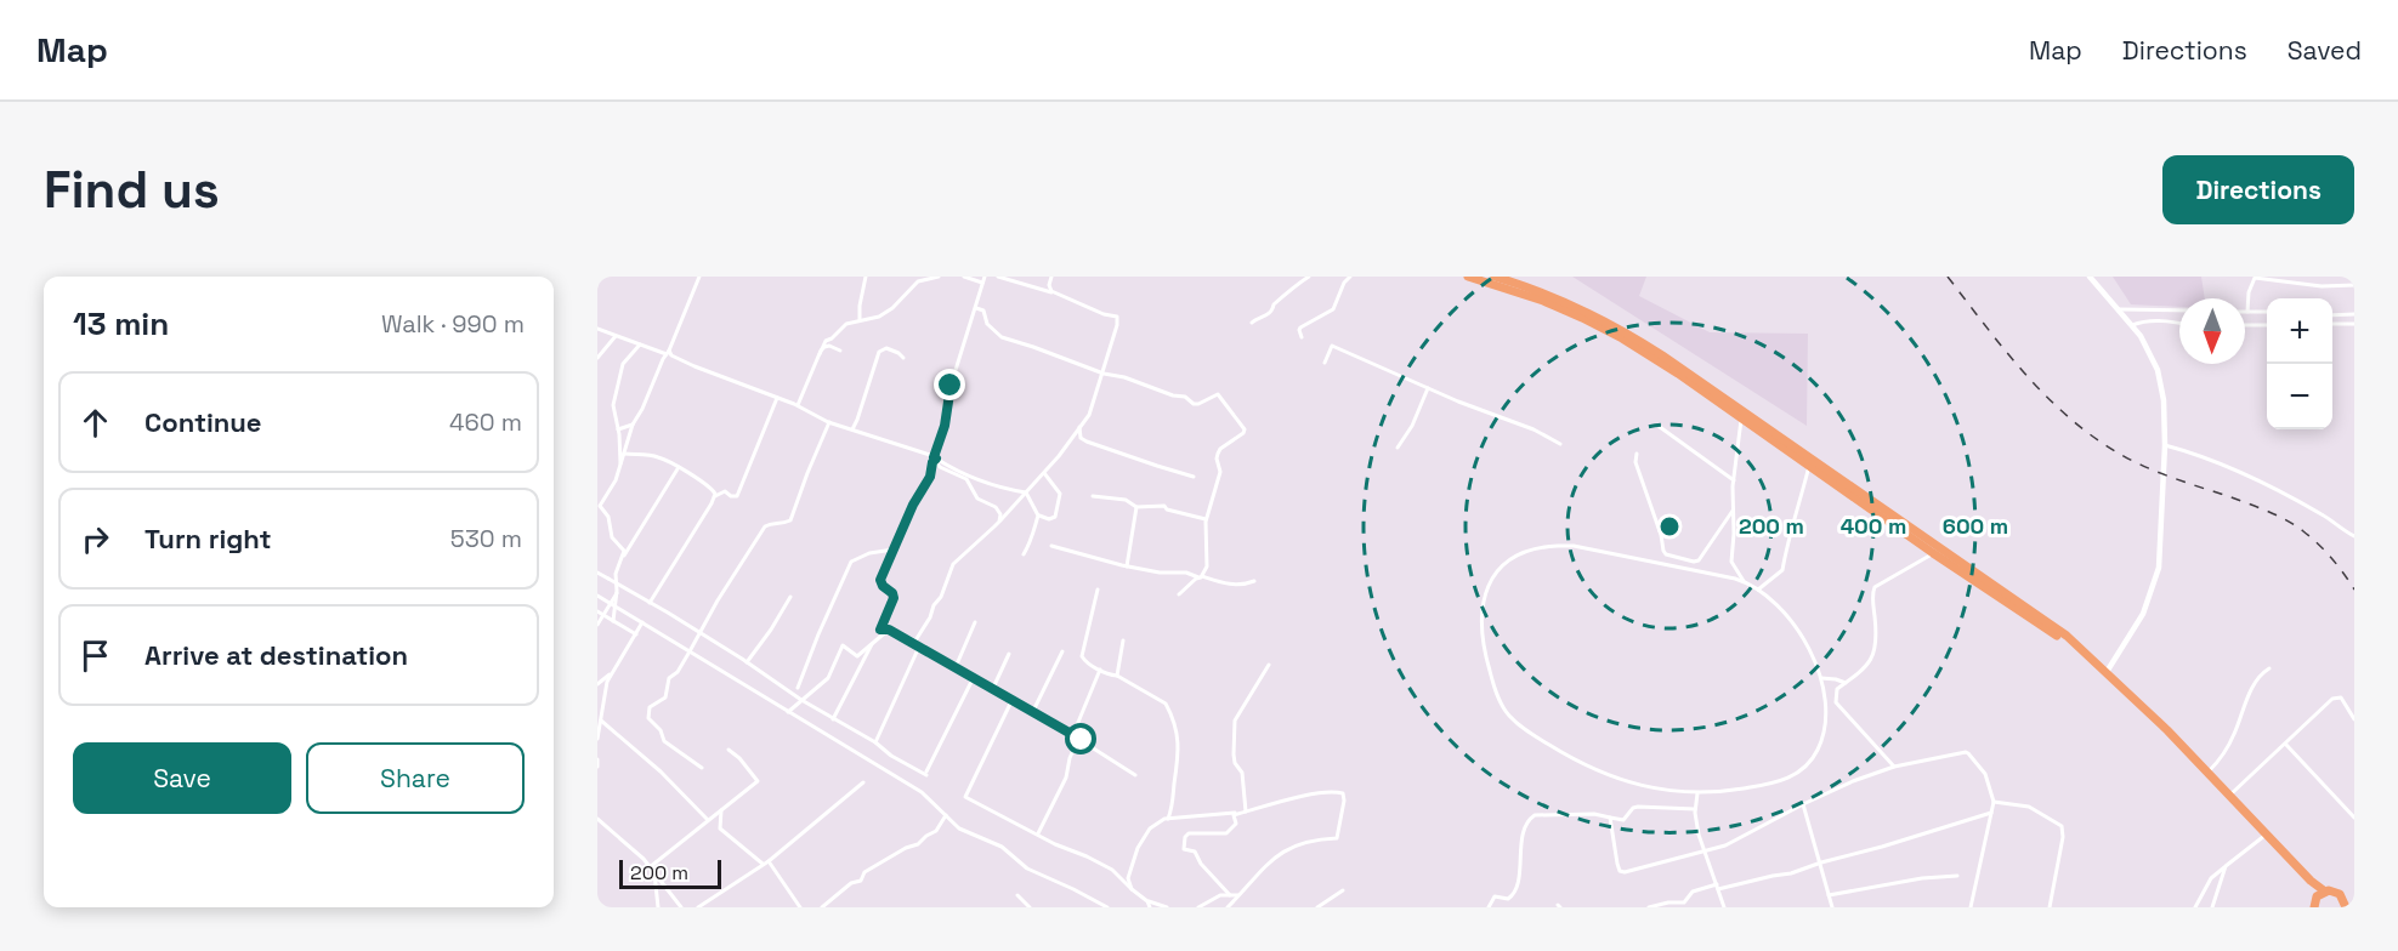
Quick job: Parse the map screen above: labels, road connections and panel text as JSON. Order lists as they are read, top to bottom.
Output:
{
  "scale_bar": "200 m",
  "north": "bottom",
  "page": {
    "header": "Map",
    "nav": ["Map", "Directions", "Saved"],
    "buttons": [
      "Directions",
      ["Save", "Share"]
    ],
    "title": "Find us",
    "heading": ["13 min", "Walk · 990 m"],
    "map_buttons": ["+", "−"],
    "list": [
      ["Continue", "460 m"],
      ["Turn right", "530 m"],
      "Arrive at destination"
    ],
    "scale": "200 m"
  },
  "rings": ["200 m", "400 m", "600 m"]
}
